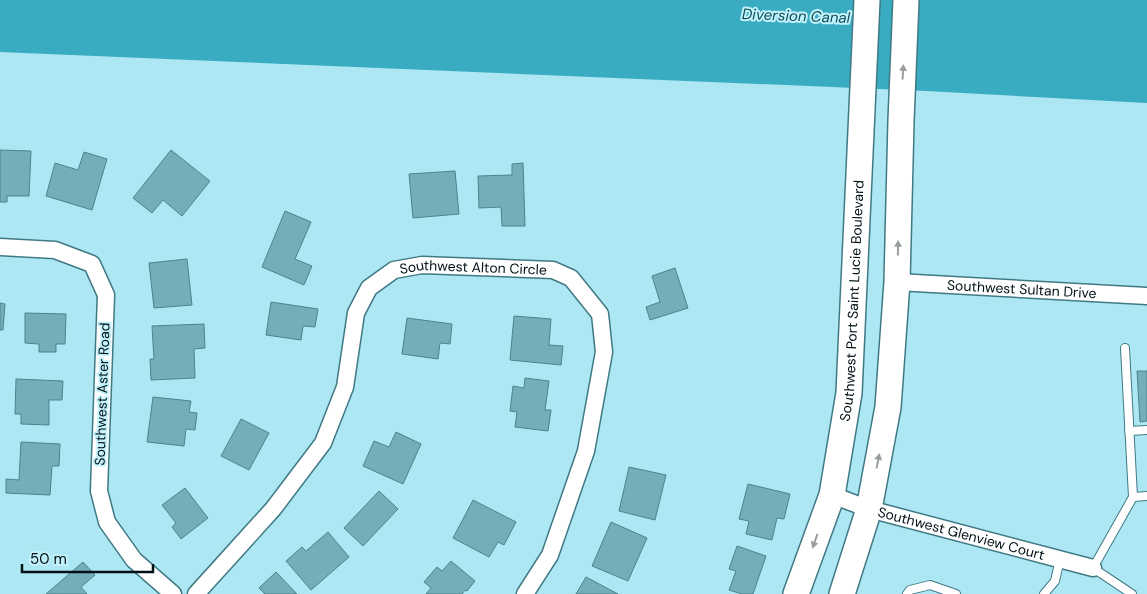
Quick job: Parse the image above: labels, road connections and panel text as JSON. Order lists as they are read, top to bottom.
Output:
{
  "streets": {
    "main road": ["Southwest Port Saint Lucie Boulevard"],
    "street": [
      "Southwest Alton Circle",
      "Southwest Sultan Drive",
      "Southwest Aster Road",
      "Southwest Glenview Court"
    ]
  },
  "crossings": [
    ["Southwest Port Saint Lucie Boulevard", "Southwest Glenview Court"]
  ],
  "water": ["Diversion Canal"],
  "scale_bar": "50 m"
}
